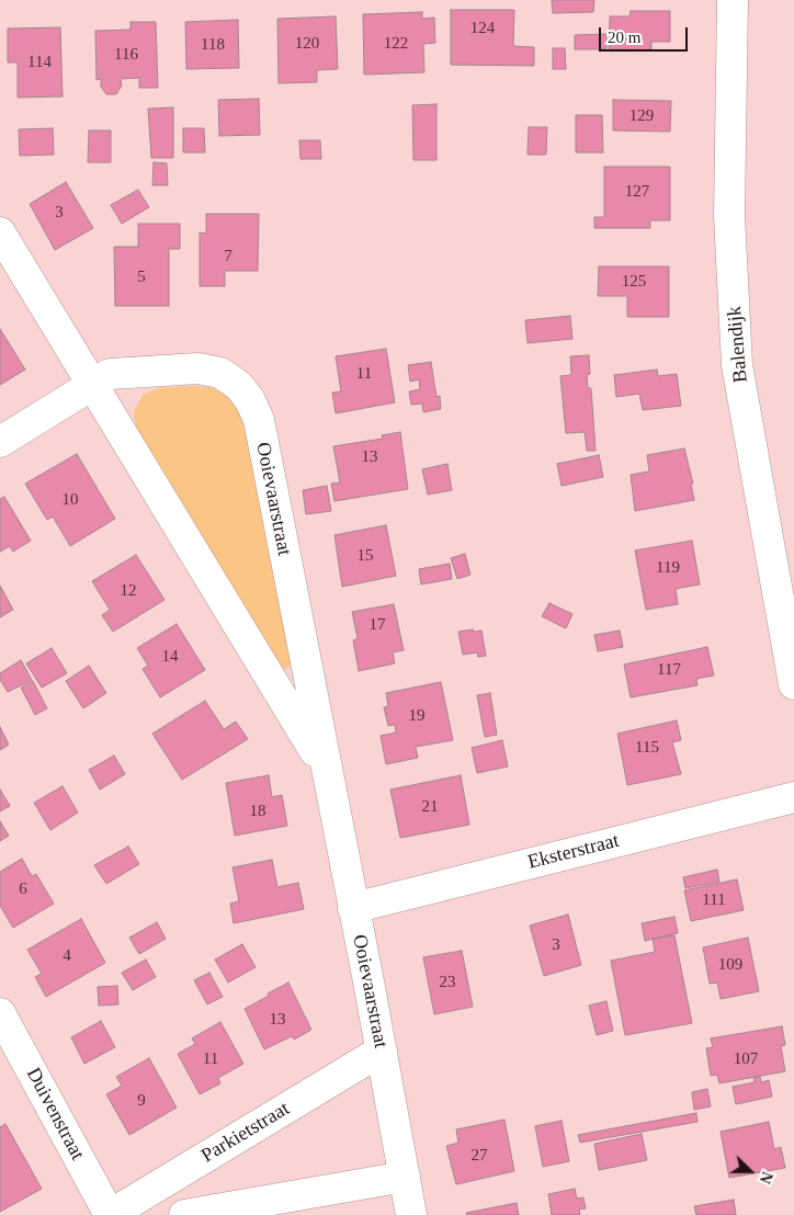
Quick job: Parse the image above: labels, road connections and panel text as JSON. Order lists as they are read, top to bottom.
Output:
{
  "streets": {
    "street": [
      "Balendijk",
      "Ooievaarstraat",
      "Eksterstraat",
      "Duivenstraat",
      "Parkietstraat"
    ]
  },
  "crossings": [
    ["Ooievaarstraat", "Eksterstraat"],
    ["Ooievaarstraat", "Parkietstraat"],
    ["Duivenstraat", "Parkietstraat"]
  ],
  "house_numbers": [
    "124",
    "120",
    "122",
    "118",
    "116",
    "114",
    "129",
    "127",
    "3",
    "7",
    "5",
    "125",
    "11",
    "13",
    "10",
    "15",
    "119",
    "12",
    "17",
    "14",
    "117",
    "19",
    "115",
    "21",
    "18",
    "6",
    "111",
    "3",
    "4",
    "109",
    "23",
    "13",
    "11",
    "107",
    "9",
    "27"
  ],
  "scale_bar": "20 m",
  "north": "right"
}
